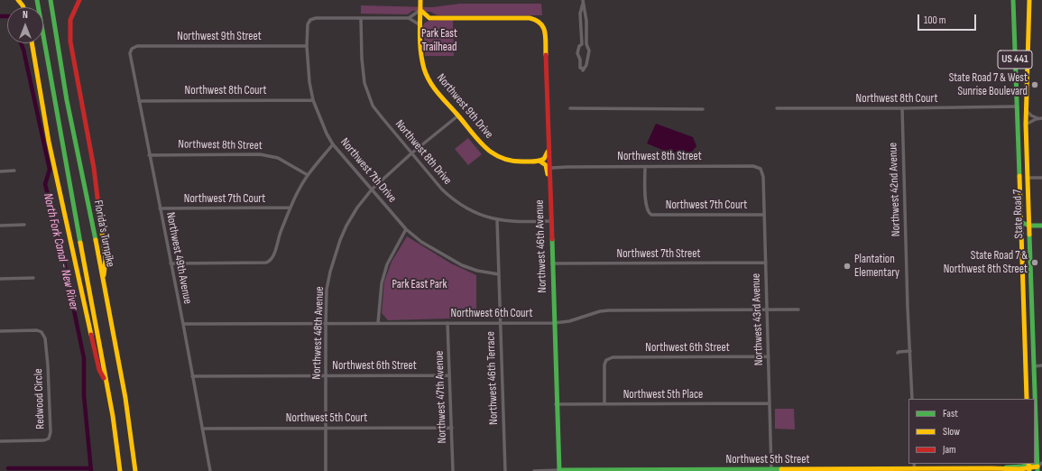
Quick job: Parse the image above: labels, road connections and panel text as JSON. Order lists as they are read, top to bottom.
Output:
{
  "streets": {
    "main road": [
      "US 441",
      "Northwest 9th Drive",
      "State Road 7",
      "Florida's Turnpike",
      "Northwest 46th Avenue",
      "Northwest 5th Street"
    ],
    "street": [
      "Northwest 9th Street",
      "Northwest 8th Court",
      "Northwest 8th Street",
      "Northwest 8th Drive",
      "Northwest 7th Drive",
      "Northwest 42nd Avenue",
      "Northwest 7th Court",
      "Northwest 7th Street",
      "Northwest 49th Avenue",
      "Northwest 6th Court",
      "Northwest 43rd Avenue",
      "Northwest 48th Avenue",
      "Northwest 6th Street",
      "Northwest 46th Terrace",
      "Northwest 5th Place",
      "Northwest 47th Avenue",
      "Redwood Circle",
      "Northwest 5th Court"
    ]
  },
  "crossings": [
    ["Northwest 9th Street", "Northwest 7th Drive"],
    ["Northwest 9th Street", "Northwest 49th Avenue"],
    ["Northwest 8th Court", "Northwest 7th Drive"],
    ["Northwest 8th Court", "Northwest 42nd Avenue"],
    ["Northwest 8th Court", "State Road 7"],
    ["Northwest 8th Court", "Northwest 49th Avenue"],
    ["Northwest 9th Drive", "Northwest 48th Avenue"],
    ["Northwest 8th Street", "Northwest 7th Court"],
    ["Northwest 8th Street", "Northwest 46th Avenue"],
    ["Northwest 8th Street", "Northwest 49th Avenue"],
    ["Northwest 8th Street", "Northwest 43rd Avenue"],
    ["Northwest 8th Drive", "Northwest 7th Drive"],
    ["Northwest 8th Drive", "Northwest 46th Avenue"],
    ["Northwest 8th Drive", "Northwest 48th Avenue"],
    ["Northwest 8th Drive", "Northwest 46th Terrace"],
    ["Northwest 7th Drive", "Northwest 48th Avenue"],
    ["Northwest 7th Drive", "Northwest 46th Terrace"],
    ["Northwest 7th Court", "Northwest 49th Avenue"],
    ["Northwest 7th Court", "Northwest 43rd Avenue"],
    ["State Road 7", "Northwest 5th Street"],
    ["Northwest 46th Avenue", "Northwest 7th Street"],
    ["Northwest 46th Avenue", "Northwest 6th Court"],
    ["Northwest 46th Avenue", "Northwest 5th Place"],
    ["Northwest 46th Avenue", "Northwest 5th Street"],
    ["Northwest 7th Street", "Northwest 43rd Avenue"],
    ["Northwest 49th Avenue", "Northwest 6th Court"],
    ["Northwest 49th Avenue", "Northwest 6th Street"],
    ["Northwest 49th Avenue", "Northwest 5th Court"],
    ["Northwest 6th Court", "Northwest 43rd Avenue"],
    ["Northwest 6th Court", "Northwest 48th Avenue"],
    ["Northwest 6th Court", "Northwest 46th Terrace"],
    ["Northwest 6th Court", "Northwest 47th Avenue"],
    ["Northwest 43rd Avenue", "Northwest 6th Street"],
    ["Northwest 43rd Avenue", "Northwest 5th Place"],
    ["Northwest 43rd Avenue", "Northwest 5th Street"],
    ["Northwest 48th Avenue", "Northwest 6th Street"],
    ["Northwest 48th Avenue", "Northwest 5th Court"],
    ["Northwest 6th Street", "Northwest 5th Place"],
    ["Northwest 6th Street", "Northwest 47th Avenue"],
    ["Northwest 47th Avenue", "Northwest 5th Court"]
  ],
  "water": ["North Fork Canal - New River"],
  "parks": ["Park East Trailhead", "Park East Park"],
  "places": ["State Road 7 & West Sunrise Boulevard", "State Road 7 & Northwest 8th Street", "Plantation Elementary"],
  "legend": ["Fast", "Slow", "Jam"],
  "scale_bar": "100 m",
  "north": "top"
}
